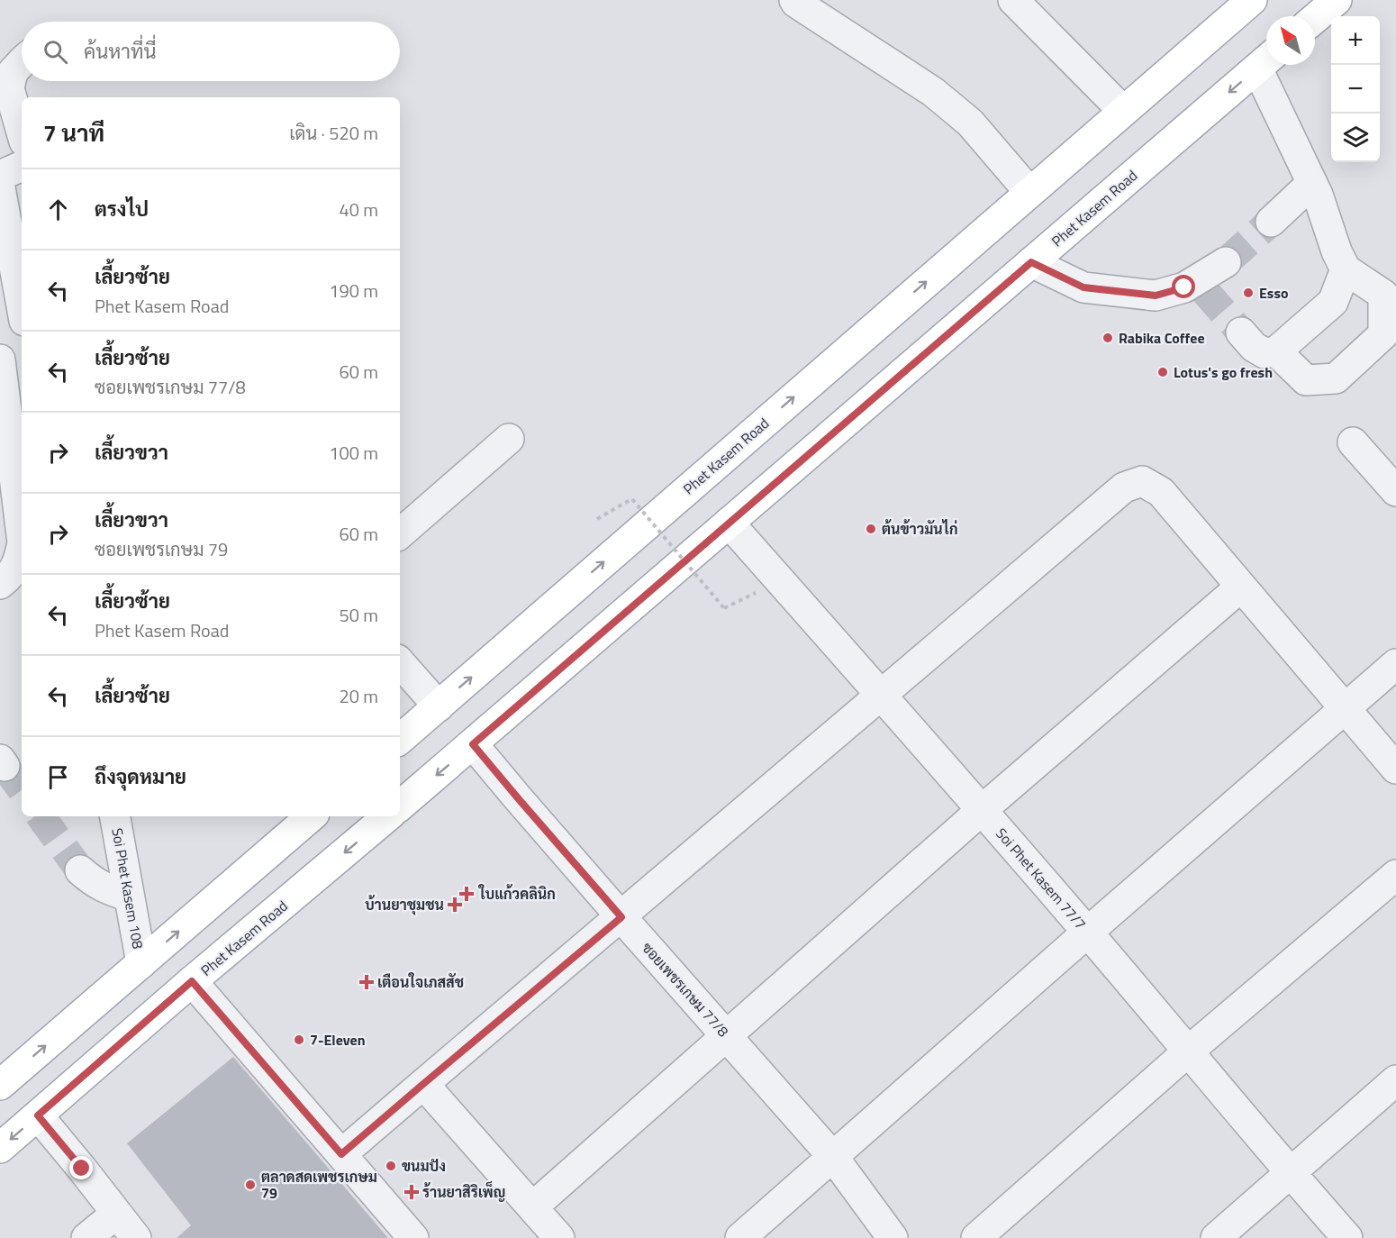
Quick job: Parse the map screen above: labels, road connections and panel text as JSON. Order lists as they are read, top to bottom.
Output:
{
  "streets": {
    "main road": ["Phet Kasem Road"],
    "street": ["Soi Phet Kasem 77/7", "Soi Phet Kasem 108", "ซอยเพชรเกษม 77/8"]
  },
  "crossings": [
    ["Phet Kasem Road", "Soi Phet Kasem 77/7"],
    ["Phet Kasem Road", "ซอยเพชรเกษม 77/8"]
  ],
  "places": {
    "other": [
      "Esso",
      "Rabika Coffee",
      "Lotus's go fresh",
      "ต้นข้าวมันไก่",
      "7-Eleven",
      "ขนมปัง",
      "ตลาดสดเพชรเกษม 79"
    ],
    "health": [
      "ใบแก้วคลินิก",
      "บ้านยาชุมชน",
      "เตือนใจเภสสัช",
      "ร้านยาสิริเพ็ญ"
    ]
  },
  "north": "top left",
  "page": {
    "map_buttons": ["+", "−"],
    "search": "ค้นหาที่นี่",
    "heading": ["7 นาที", "เดิน · 520 m"],
    "list": [
      ["ตรงไป", "40 m"],
      ["เลี้ยวซ้าย", "Phet Kasem Road", "190 m"],
      ["เลี้ยวซ้าย", "ซอยเพชรเกษม 77/8", "60 m"],
      ["เลี้ยวขวา", "100 m"],
      ["เลี้ยวขวา", "ซอยเพชรเกษม 79", "60 m"],
      ["เลี้ยวซ้าย", "Phet Kasem Road", "50 m"],
      ["เลี้ยวซ้าย", "20 m"],
      "ถึงจุดหมาย"
    ]
  }
}
